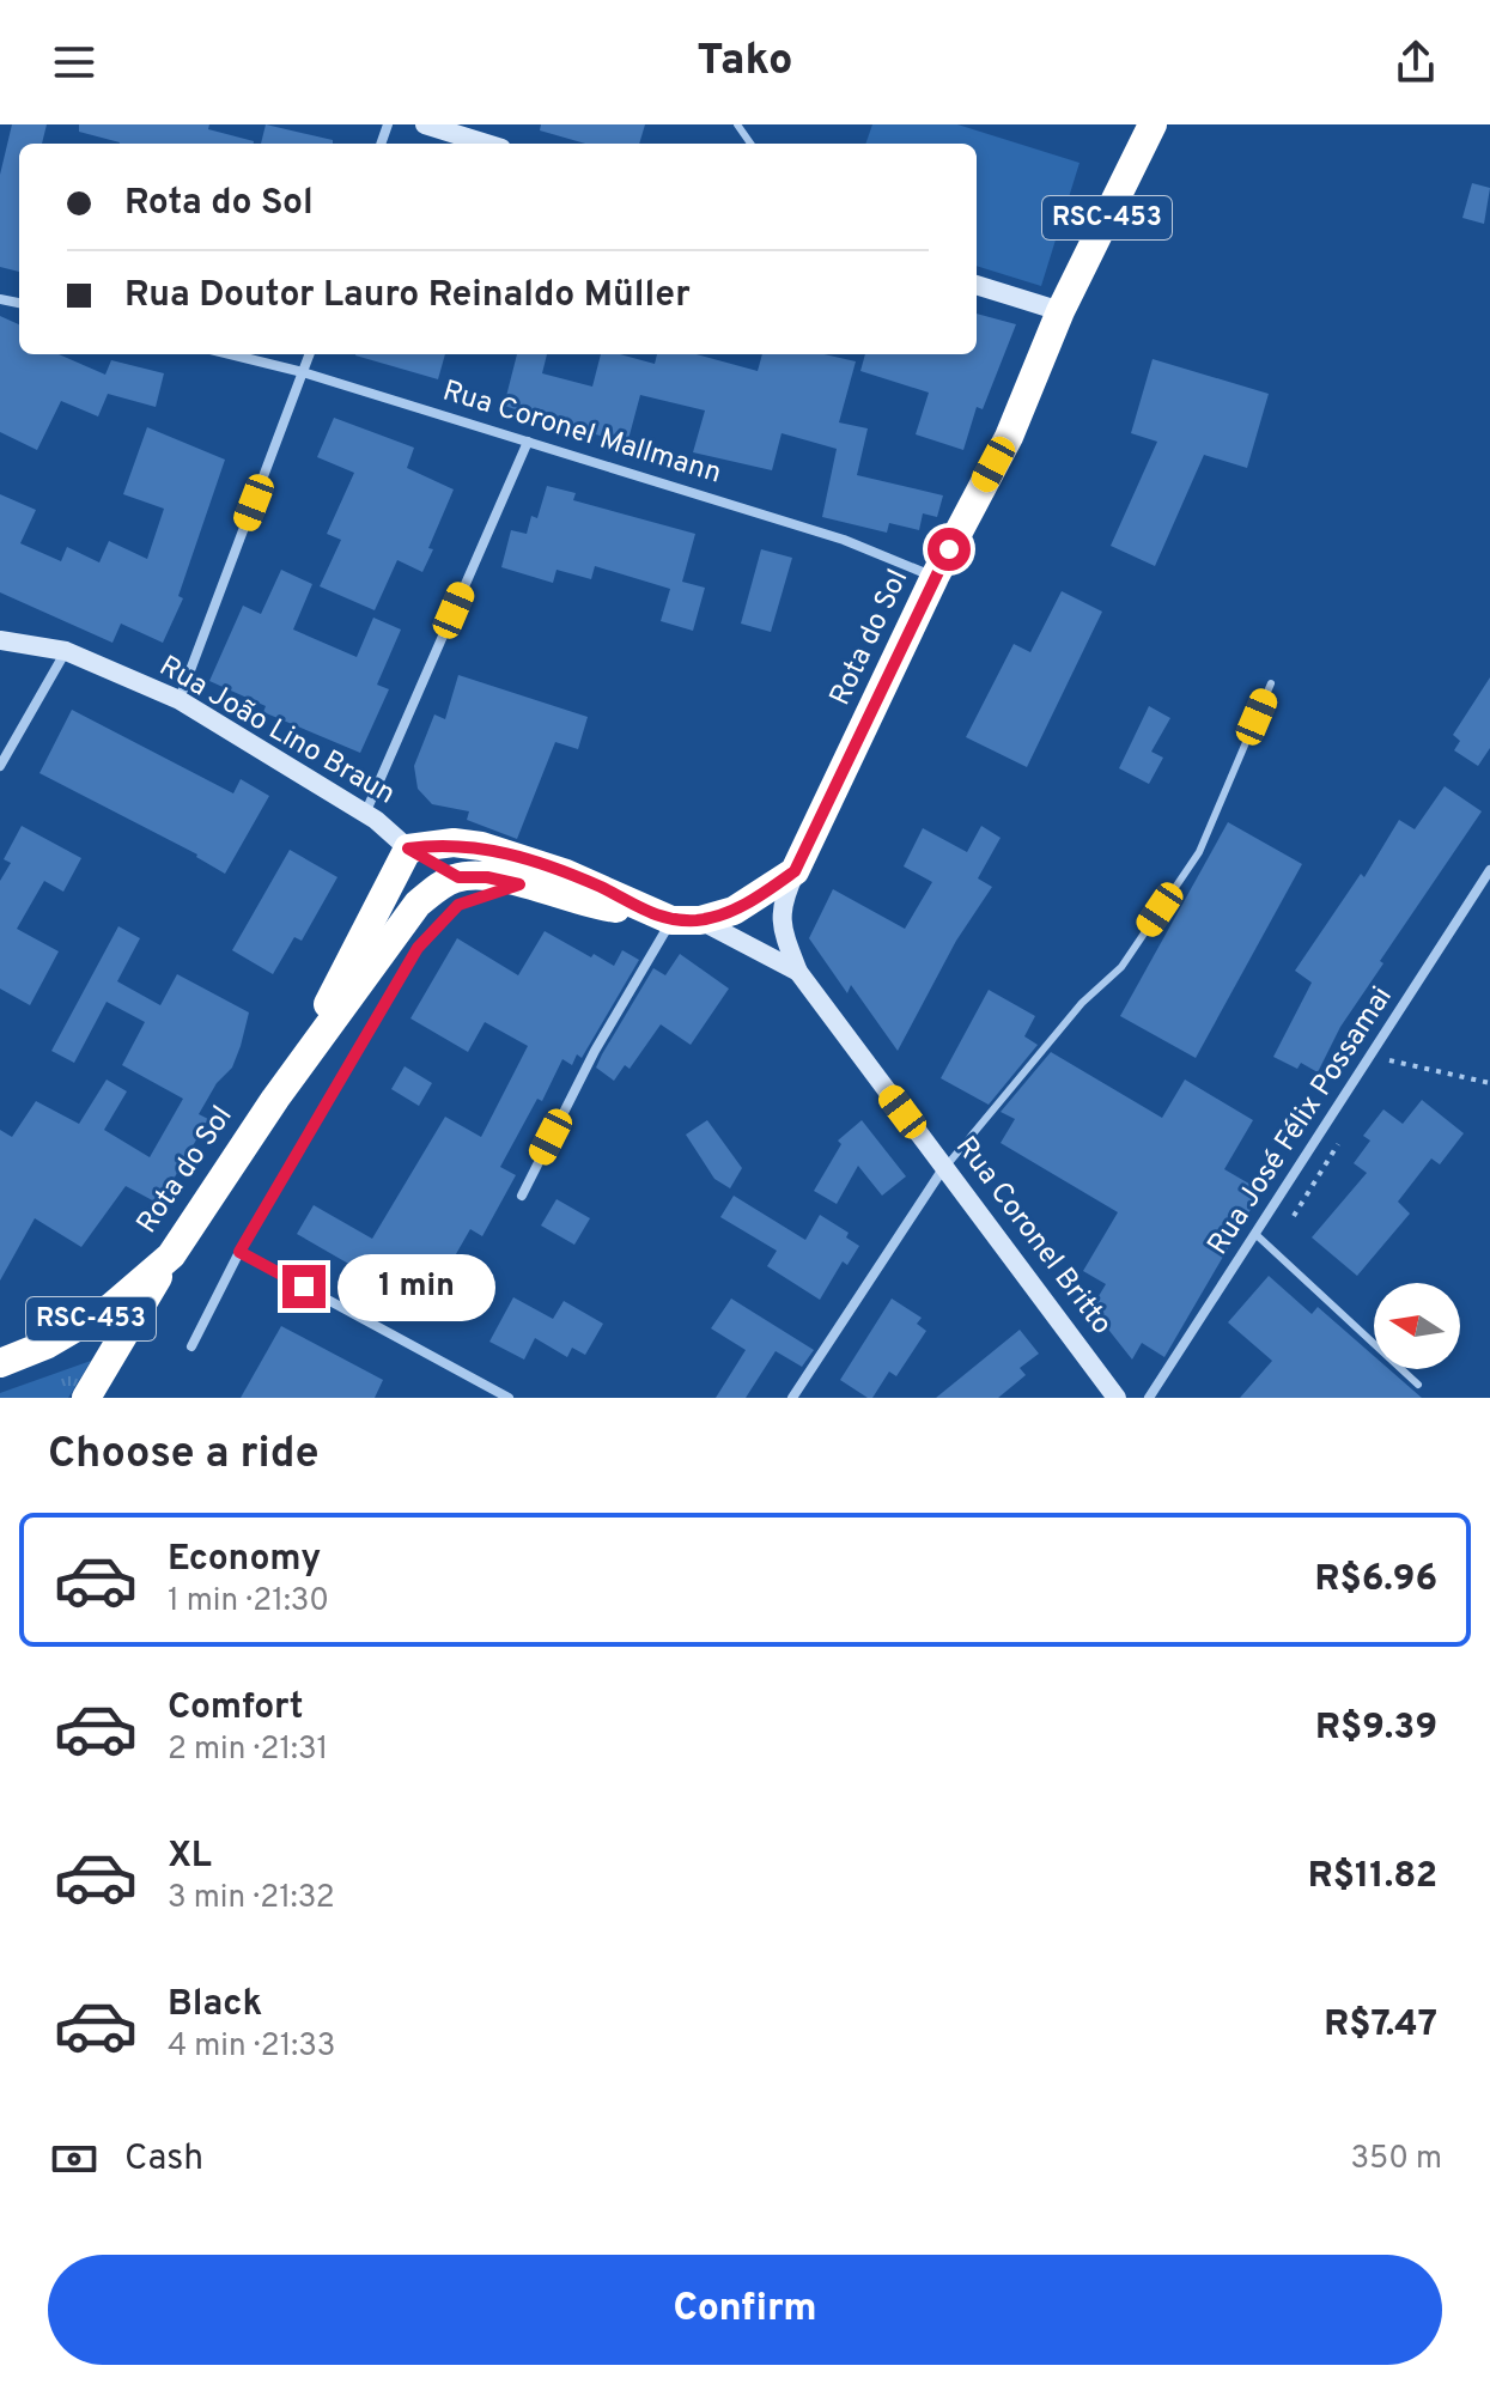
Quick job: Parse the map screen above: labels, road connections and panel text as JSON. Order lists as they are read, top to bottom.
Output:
{
  "streets": {
    "highway": ["RSC-453", "Rota do Sol"],
    "street": [
      "Rua Coronel Mallmann",
      "Rua João Lino Braun",
      "Rua José Félix Possamai",
      "Rua Coronel Britto"
    ]
  },
  "crossings": [
    ["Rua Coronel Mallmann", "Rota do Sol"],
    ["Rota do Sol", "Rua João Lino Braun"]
  ],
  "north": "left",
  "page": {
    "header": "Tako",
    "banner": ["Rota do Sol", "Rua Doutor Lauro Reinaldo Müller"],
    "bubble": "1 min",
    "heading": "Choose a ride",
    "list": [
      {
        "name": "Economy",
        "note": "1 min · 21:30",
        "value": "R$6.96"
      },
      {
        "name": "Comfort",
        "note": "2 min · 21:31",
        "value": "R$9.39"
      },
      {
        "name": "XL",
        "note": "3 min · 21:32",
        "value": "R$11.82"
      },
      {
        "name": "Black",
        "note": "4 min · 21:33",
        "value": "R$7.47"
      }
    ],
    "pay": ["Cash", "350 m"],
    "buttons": "Confirm"
  }
}
